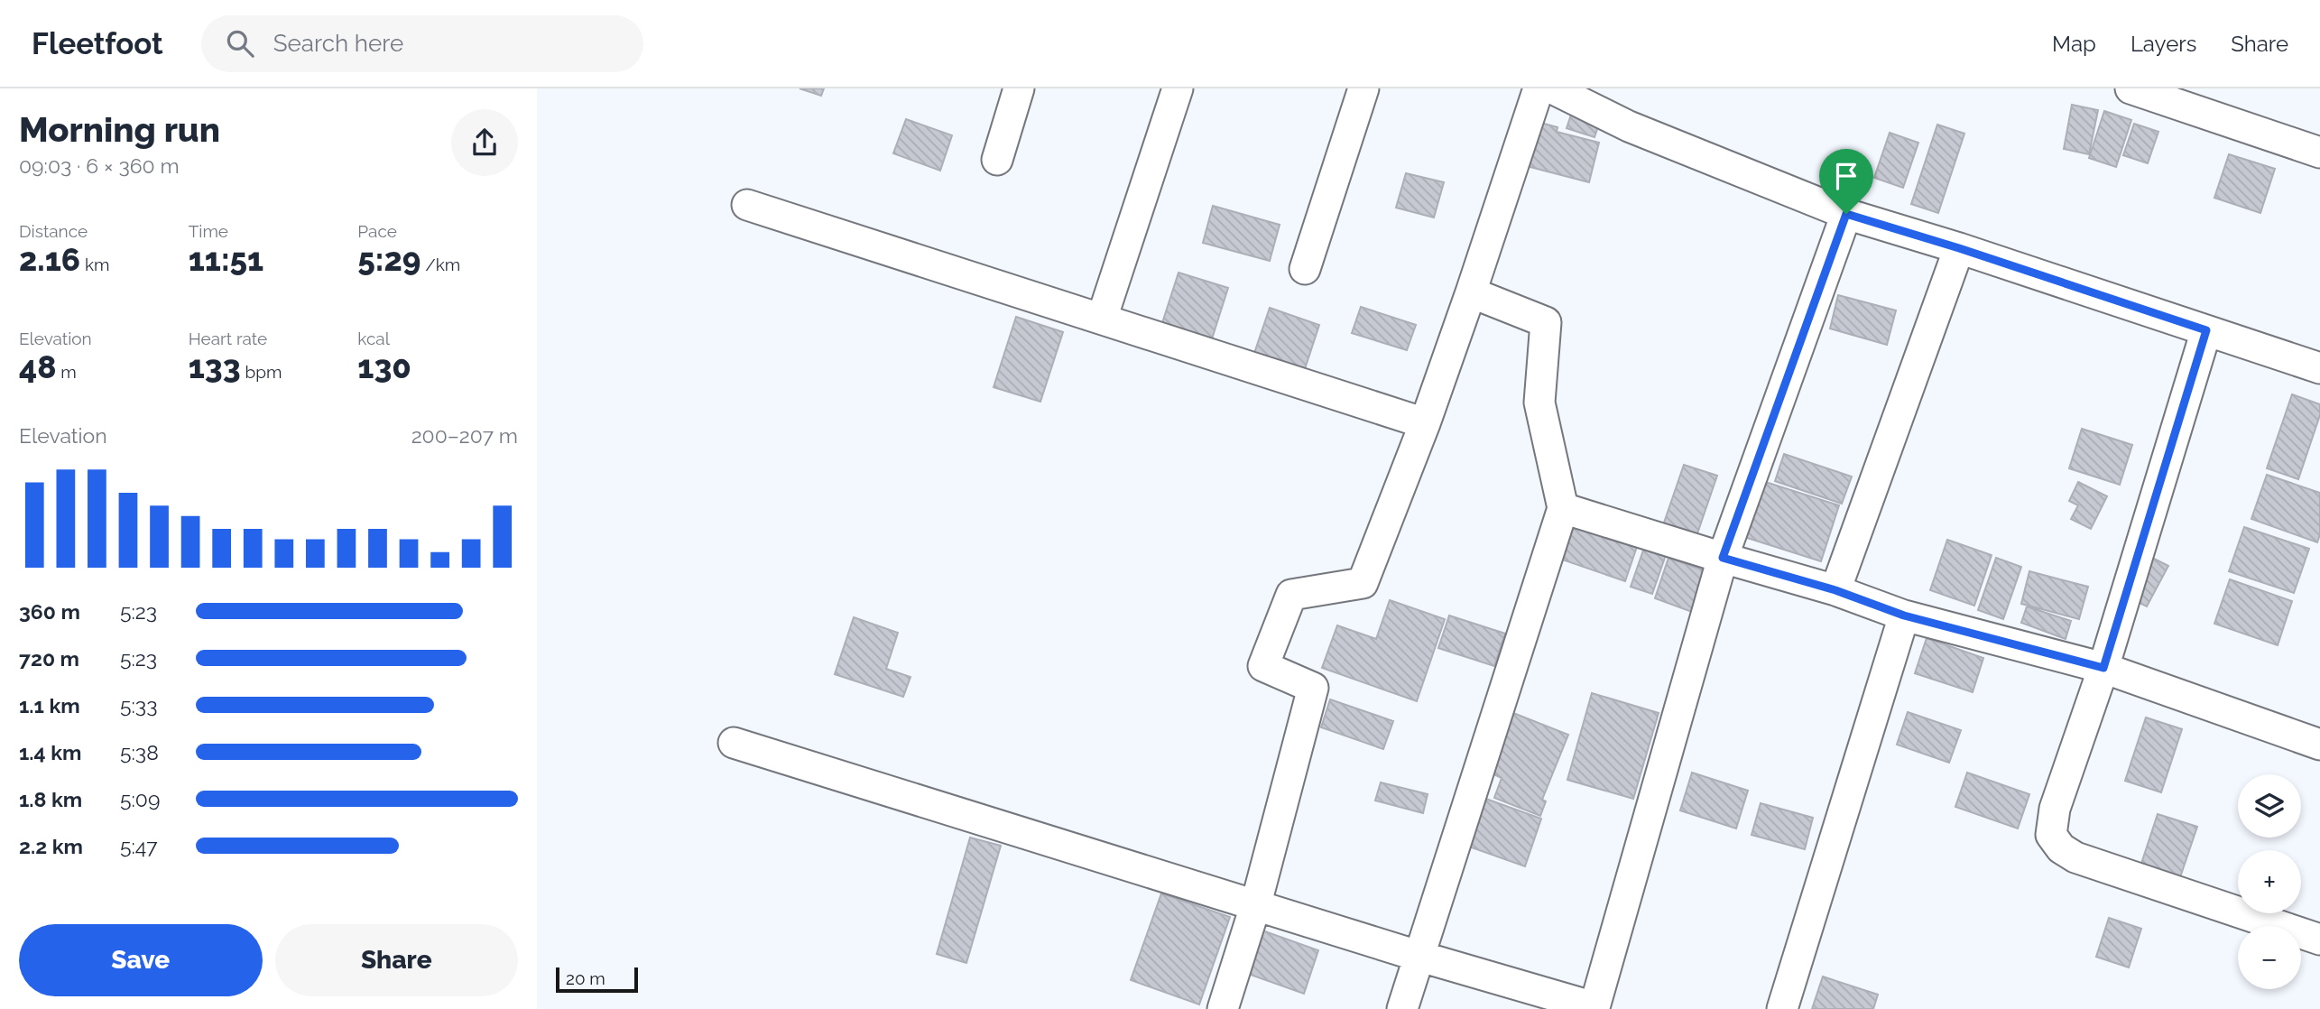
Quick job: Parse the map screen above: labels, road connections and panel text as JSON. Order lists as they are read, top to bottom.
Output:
{
  "scale_bar": "20 m",
  "page": {
    "header": "Fleetfoot",
    "search": "Search here",
    "nav": ["Map", "Layers", "Share"],
    "heading": ["Morning run", "09:03 · 6 × 360 m"],
    "stats": [
      ["Distance", "2.16 km"],
      ["Time", "11:51"],
      ["Pace", "5:29 /km"],
      ["Elevation", "48 m"],
      ["Heart rate", "133 bpm"],
      ["kcal", "130"]
    ],
    "chart": ["Elevation", "200–207 m"],
    "list": [
      {
        "name": "360 m",
        "note": "5:23"
      },
      {
        "name": "720 m",
        "note": "5:23"
      },
      {
        "name": "1.1 km",
        "note": "5:33"
      },
      {
        "name": "1.4 km",
        "note": "5:38"
      },
      {
        "name": "1.8 km",
        "note": "5:09"
      },
      {
        "name": "2.2 km",
        "note": "5:47"
      }
    ],
    "map_buttons": ["+", "−"],
    "buttons": ["Save", "Share"],
    "scale": "20 m"
  }
}
